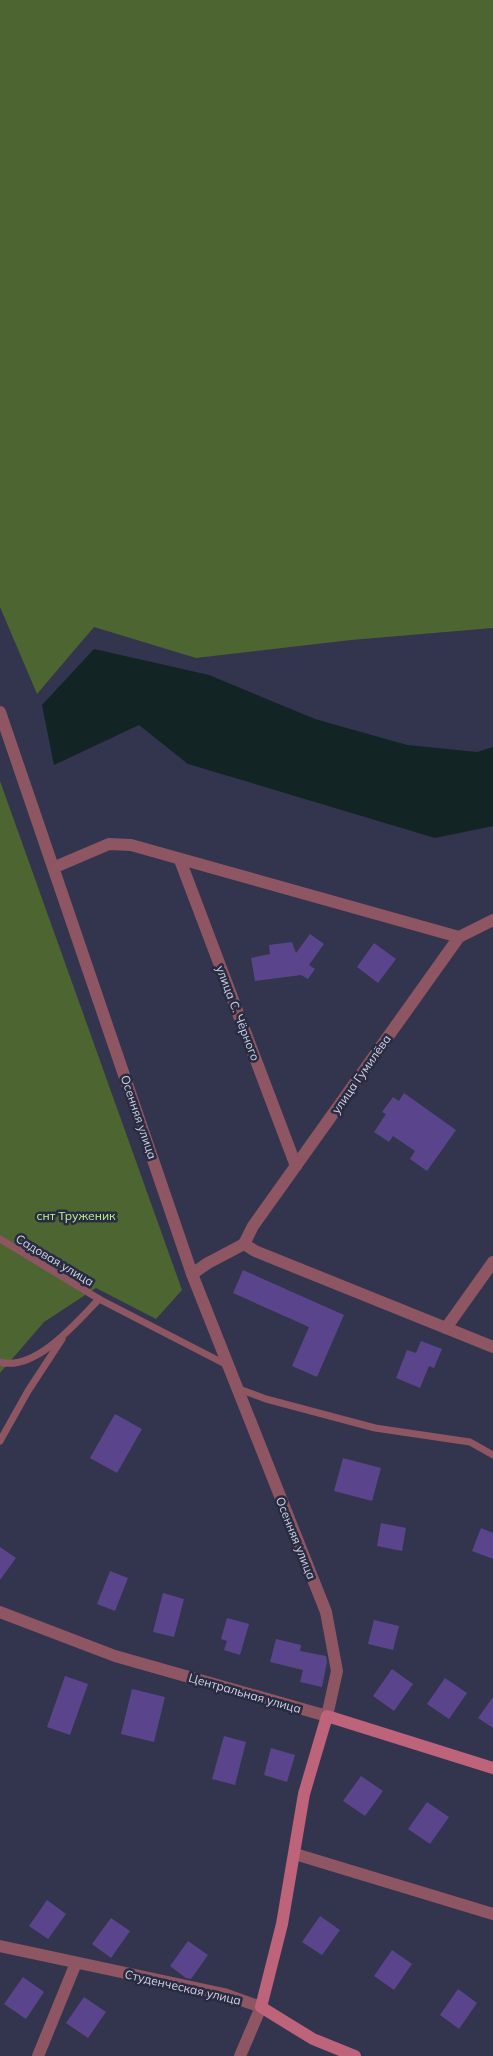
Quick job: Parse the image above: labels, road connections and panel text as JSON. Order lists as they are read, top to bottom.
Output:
{
  "streets": {
    "street": [
      "улица С. Чёрного",
      "улица Гумилёва",
      "Осенняя улица",
      "Центральная улица",
      "Студенческая улица"
    ],
    "lane": ["Садовая улица"]
  },
  "crossings": [
    ["улица С. Чёрного", "улица Гумилёва"],
    ["Осенняя улица", "Центральная улица"]
  ],
  "parks": ["снт Труженик"]
}
